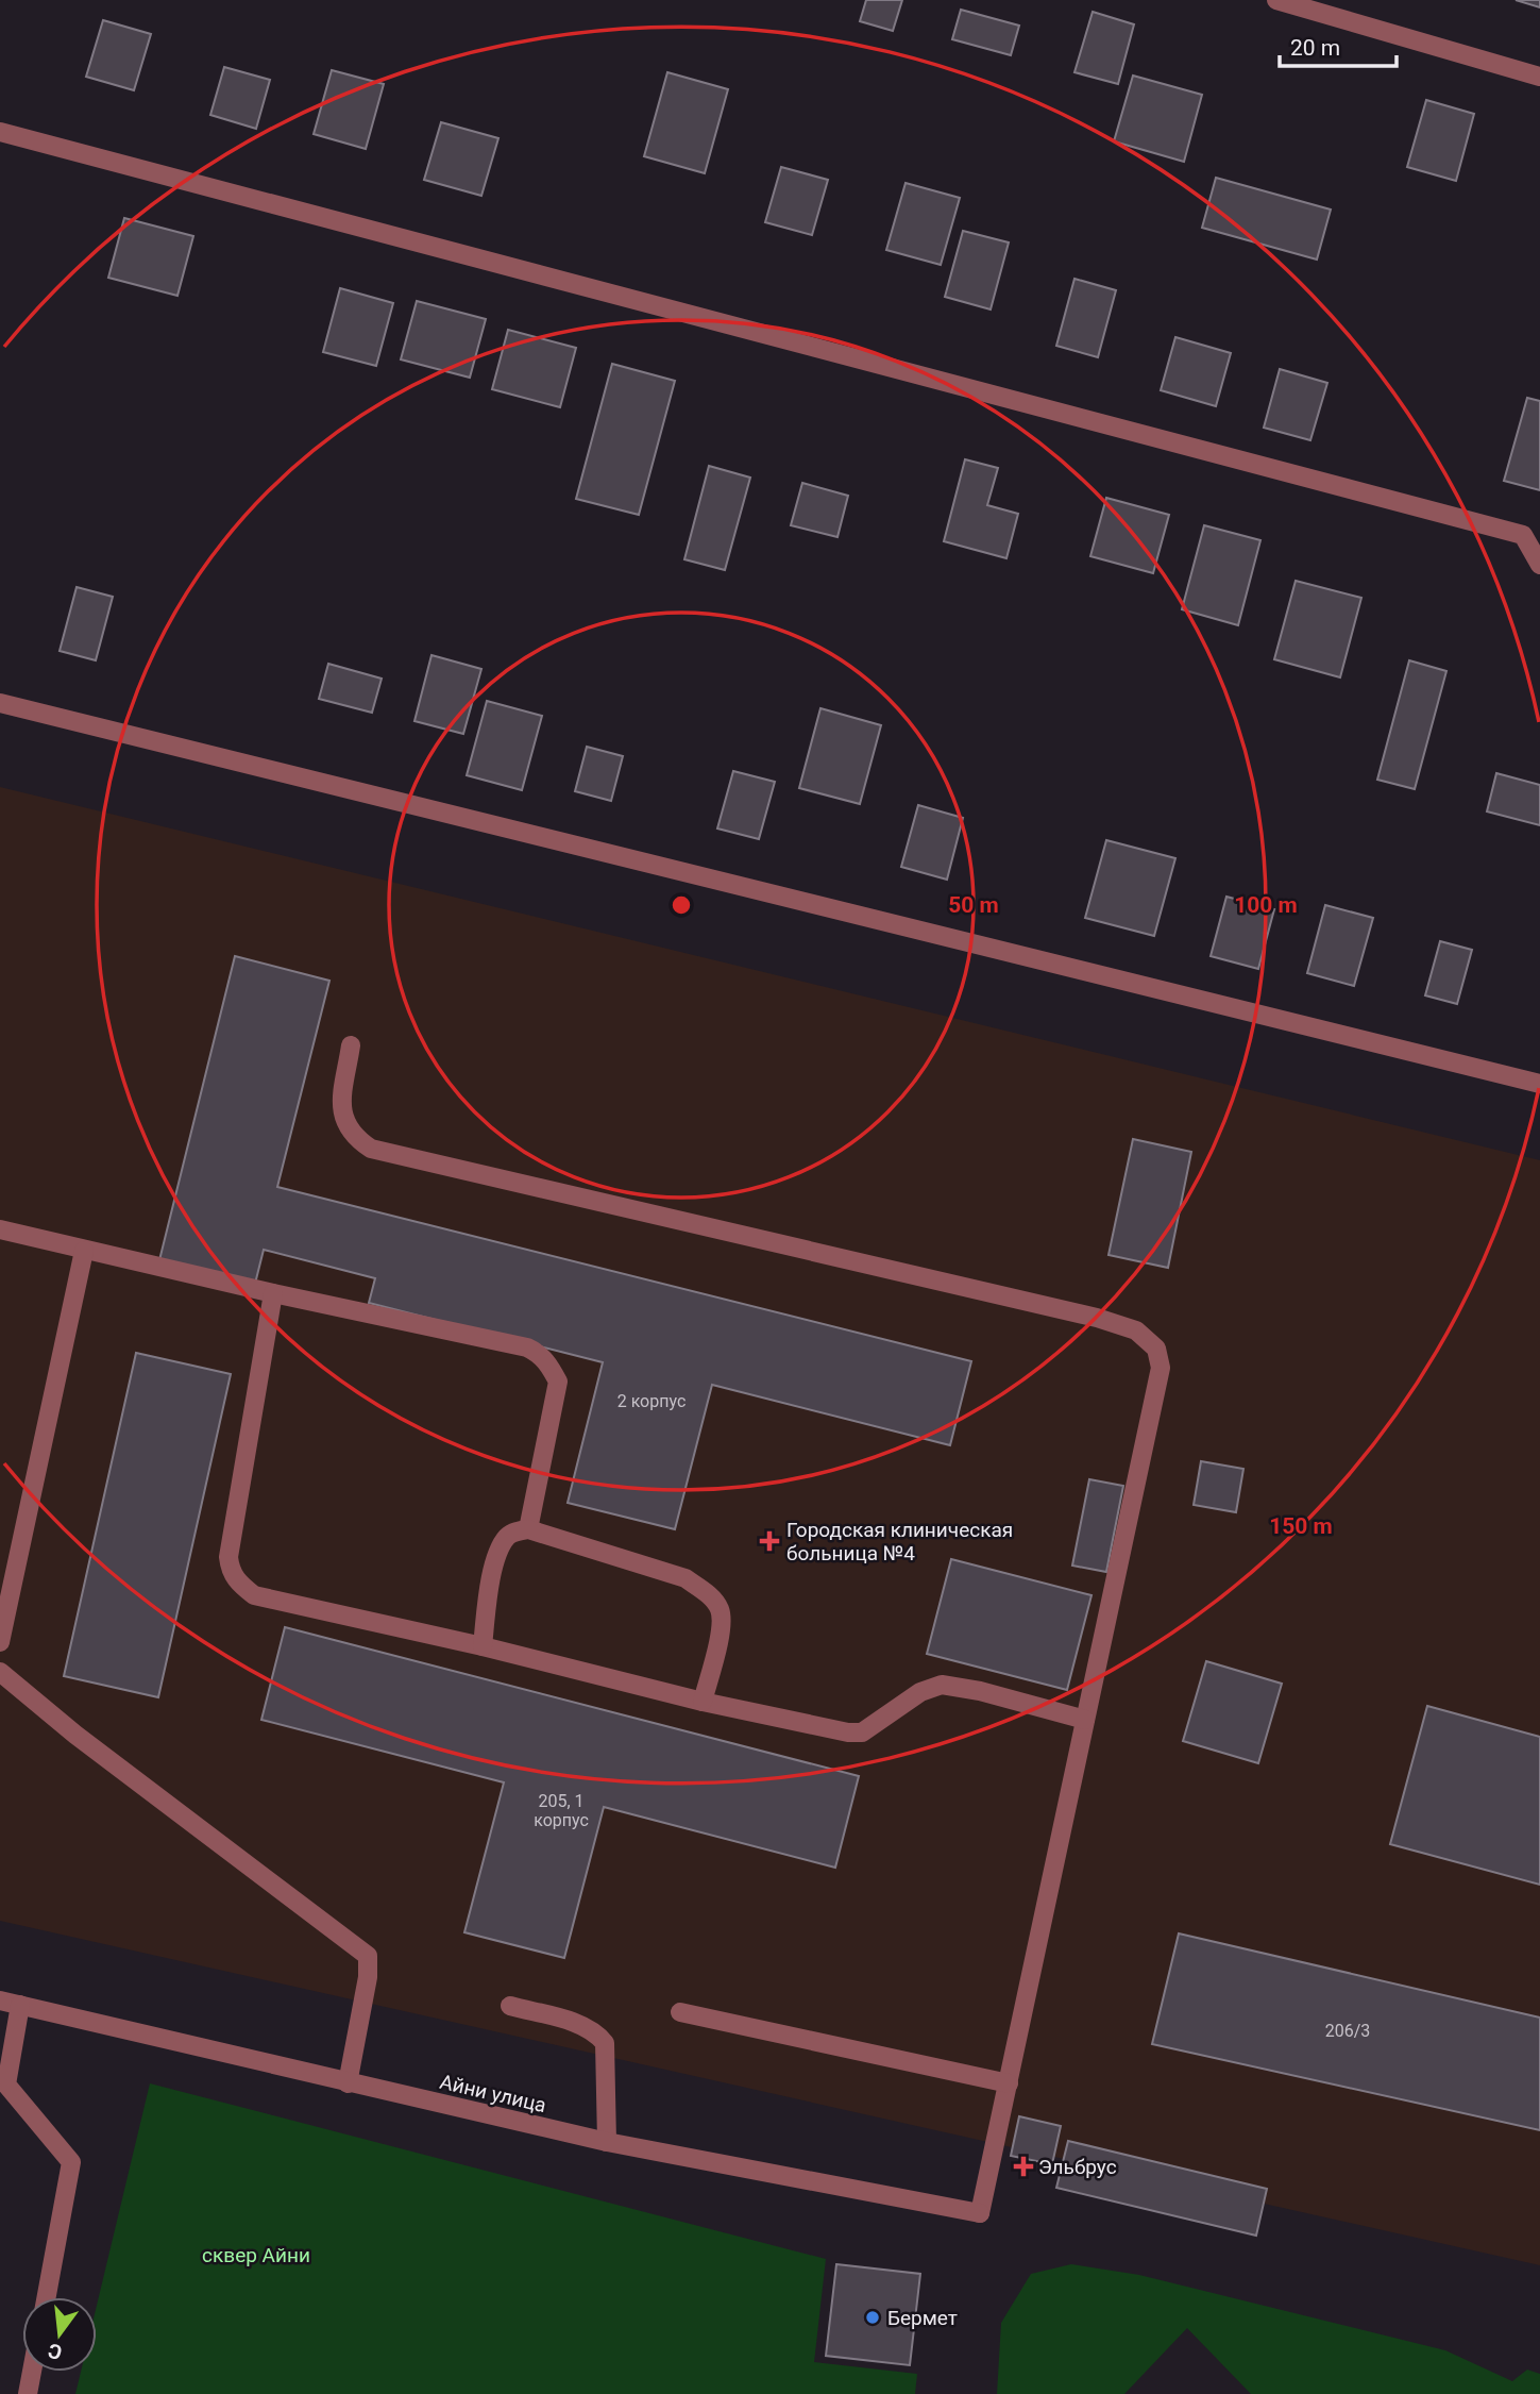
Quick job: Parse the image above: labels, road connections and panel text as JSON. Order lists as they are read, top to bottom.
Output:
{
  "streets": {
    "street": ["Айни улица"]
  },
  "parks": ["сквер Айни"],
  "places": {
    "health": ["Городская клиническая больница №4", "Эльбрус"],
    "other": ["Бермет"]
  },
  "house_numbers": ["2 корпус", "205, 1 корпус", "206/3"],
  "scale_bar": "20 m",
  "north": "bottom",
  "rings": ["50 m", "100 m", "150 m"]
}
